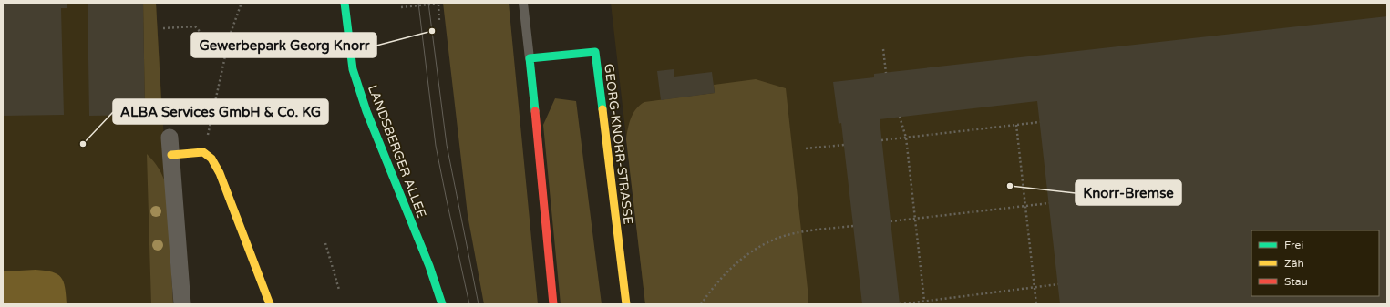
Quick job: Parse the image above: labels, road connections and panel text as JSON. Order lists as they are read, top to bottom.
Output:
{
  "streets": {
    "street": ["GEORG-KNORR-STRASSE", "LANDSBERGER ALLEE"]
  },
  "places": ["Gewerbepark Georg Knorr", "ALBA Services GmbH & Co. KG", "Knorr-Bremse"],
  "legend": ["Frei", "Zäh", "Stau"]
}
